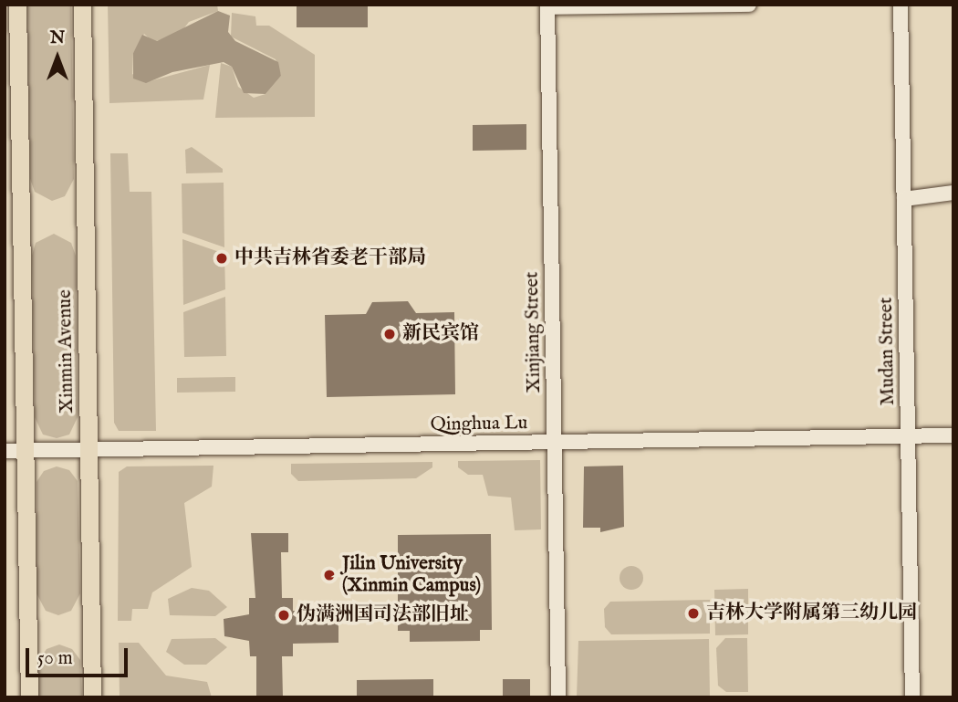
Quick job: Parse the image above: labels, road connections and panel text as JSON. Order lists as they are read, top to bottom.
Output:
{
  "streets": {
    "main road": ["Xinmin Avenue"],
    "street": ["Xinjiang Street", "Mudan Street", "Qinghua Lu"]
  },
  "crossings": [
    ["Xinjiang Street", "Qinghua Lu"],
    ["Xinmin Avenue", "Qinghua Lu"],
    ["Mudan Street", "Qinghua Lu"]
  ],
  "places": [
    "中共吉林省委老干部局",
    "新民宾馆",
    "Jilin University (Xinmin Campus)",
    "吉林大学附属第三幼儿园",
    "伪满洲国司法部旧址"
  ],
  "scale_bar": "50 m",
  "north": "top"
}
